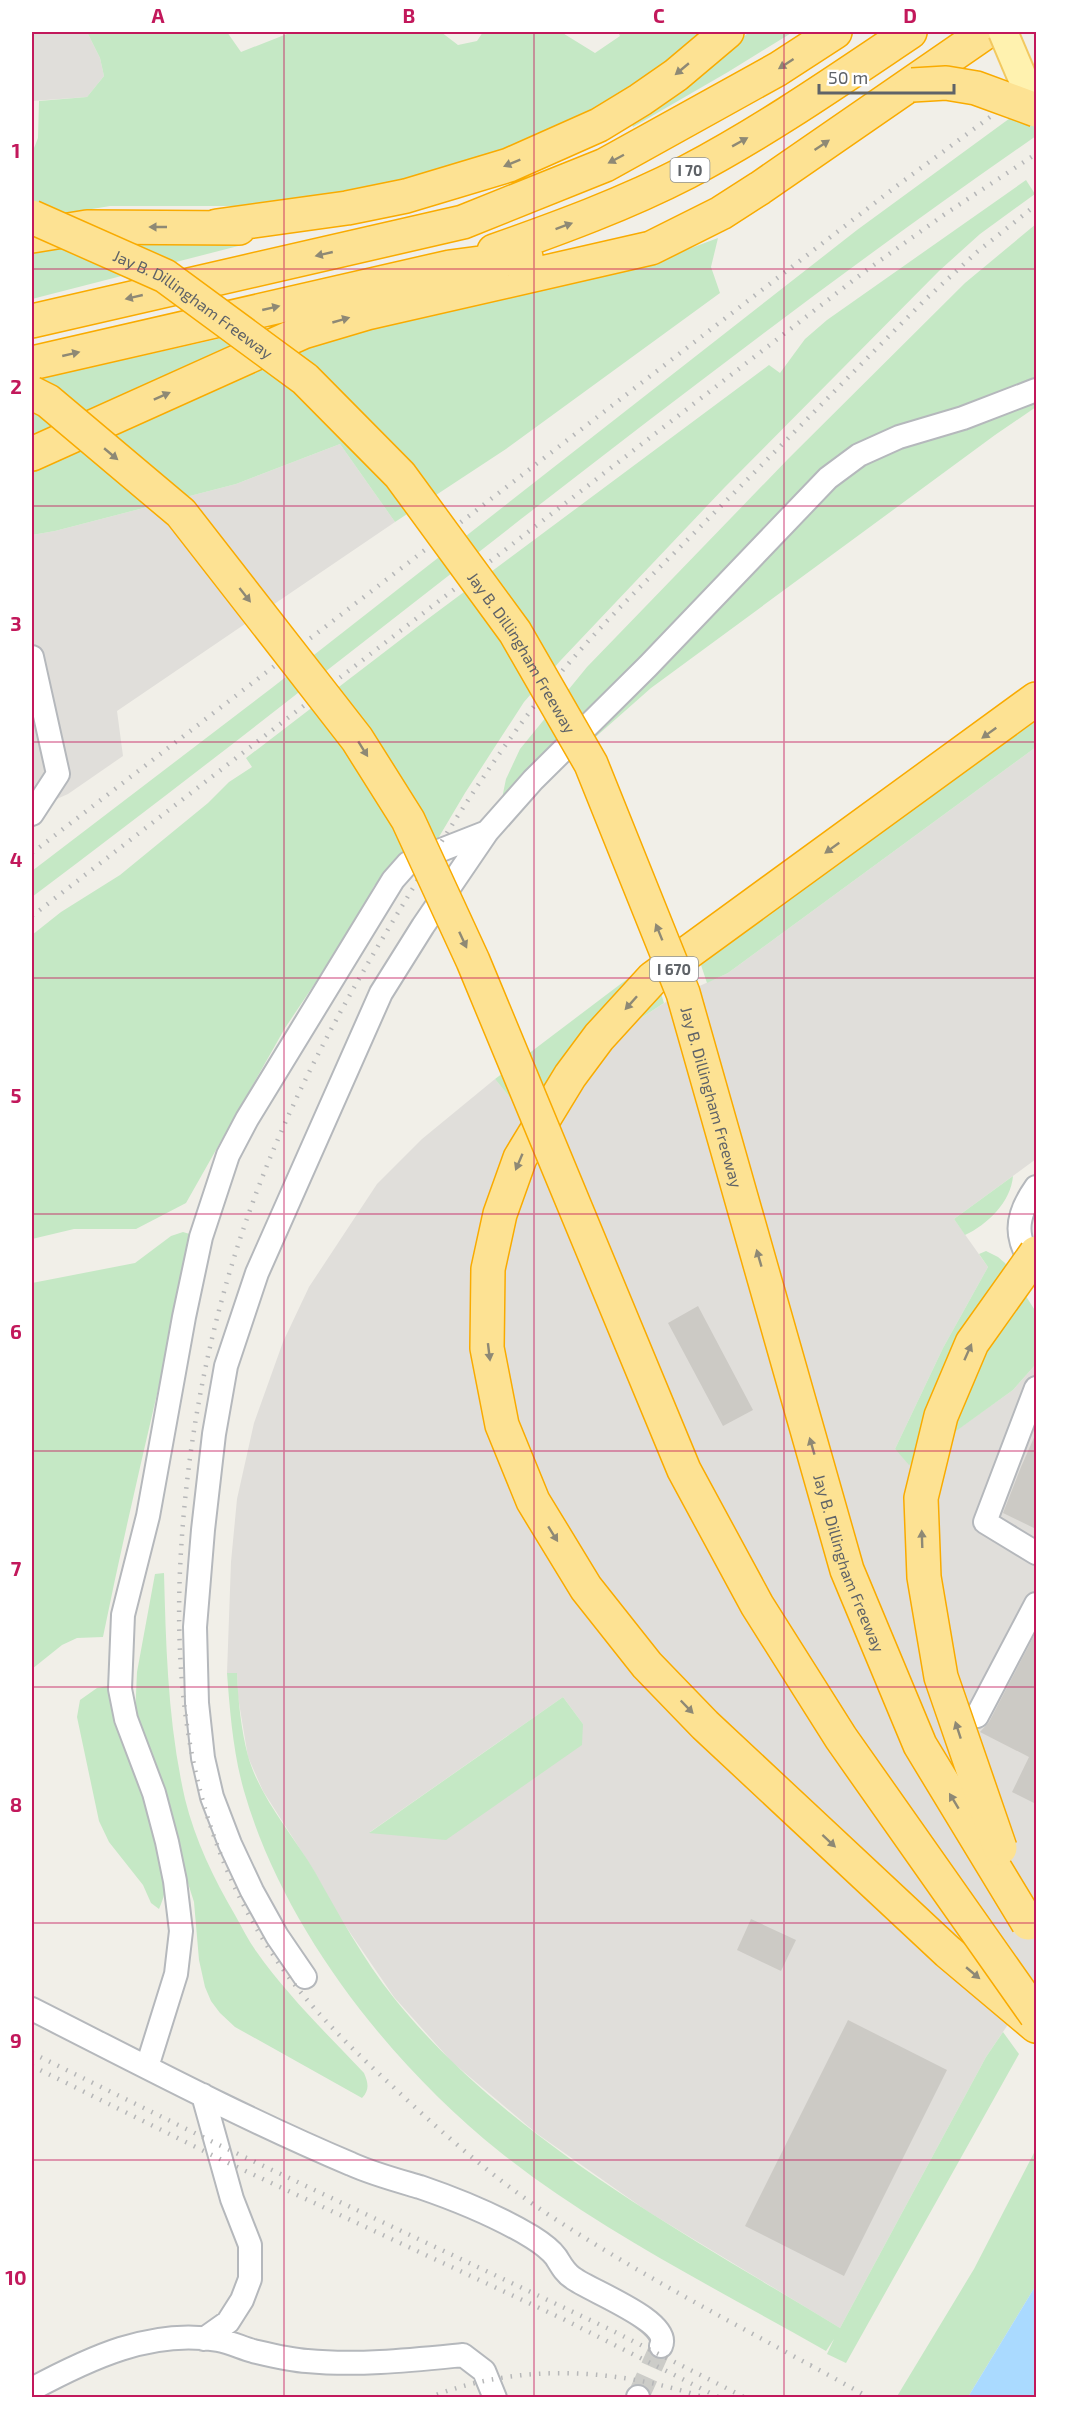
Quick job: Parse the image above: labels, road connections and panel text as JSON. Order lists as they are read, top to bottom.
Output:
{
  "streets": {
    "highway": ["I 70", "Jay B. Dillingham Freeway", "I 670"]
  },
  "scale_bar": "50 m",
  "grid": {
    "columns": [
      "A",
      "B",
      "C",
      "D"
    ],
    "rows": [
      "1",
      "2",
      "3",
      "4",
      "5",
      "6",
      "7",
      "8",
      "9",
      "10"
    ]
  }
}
